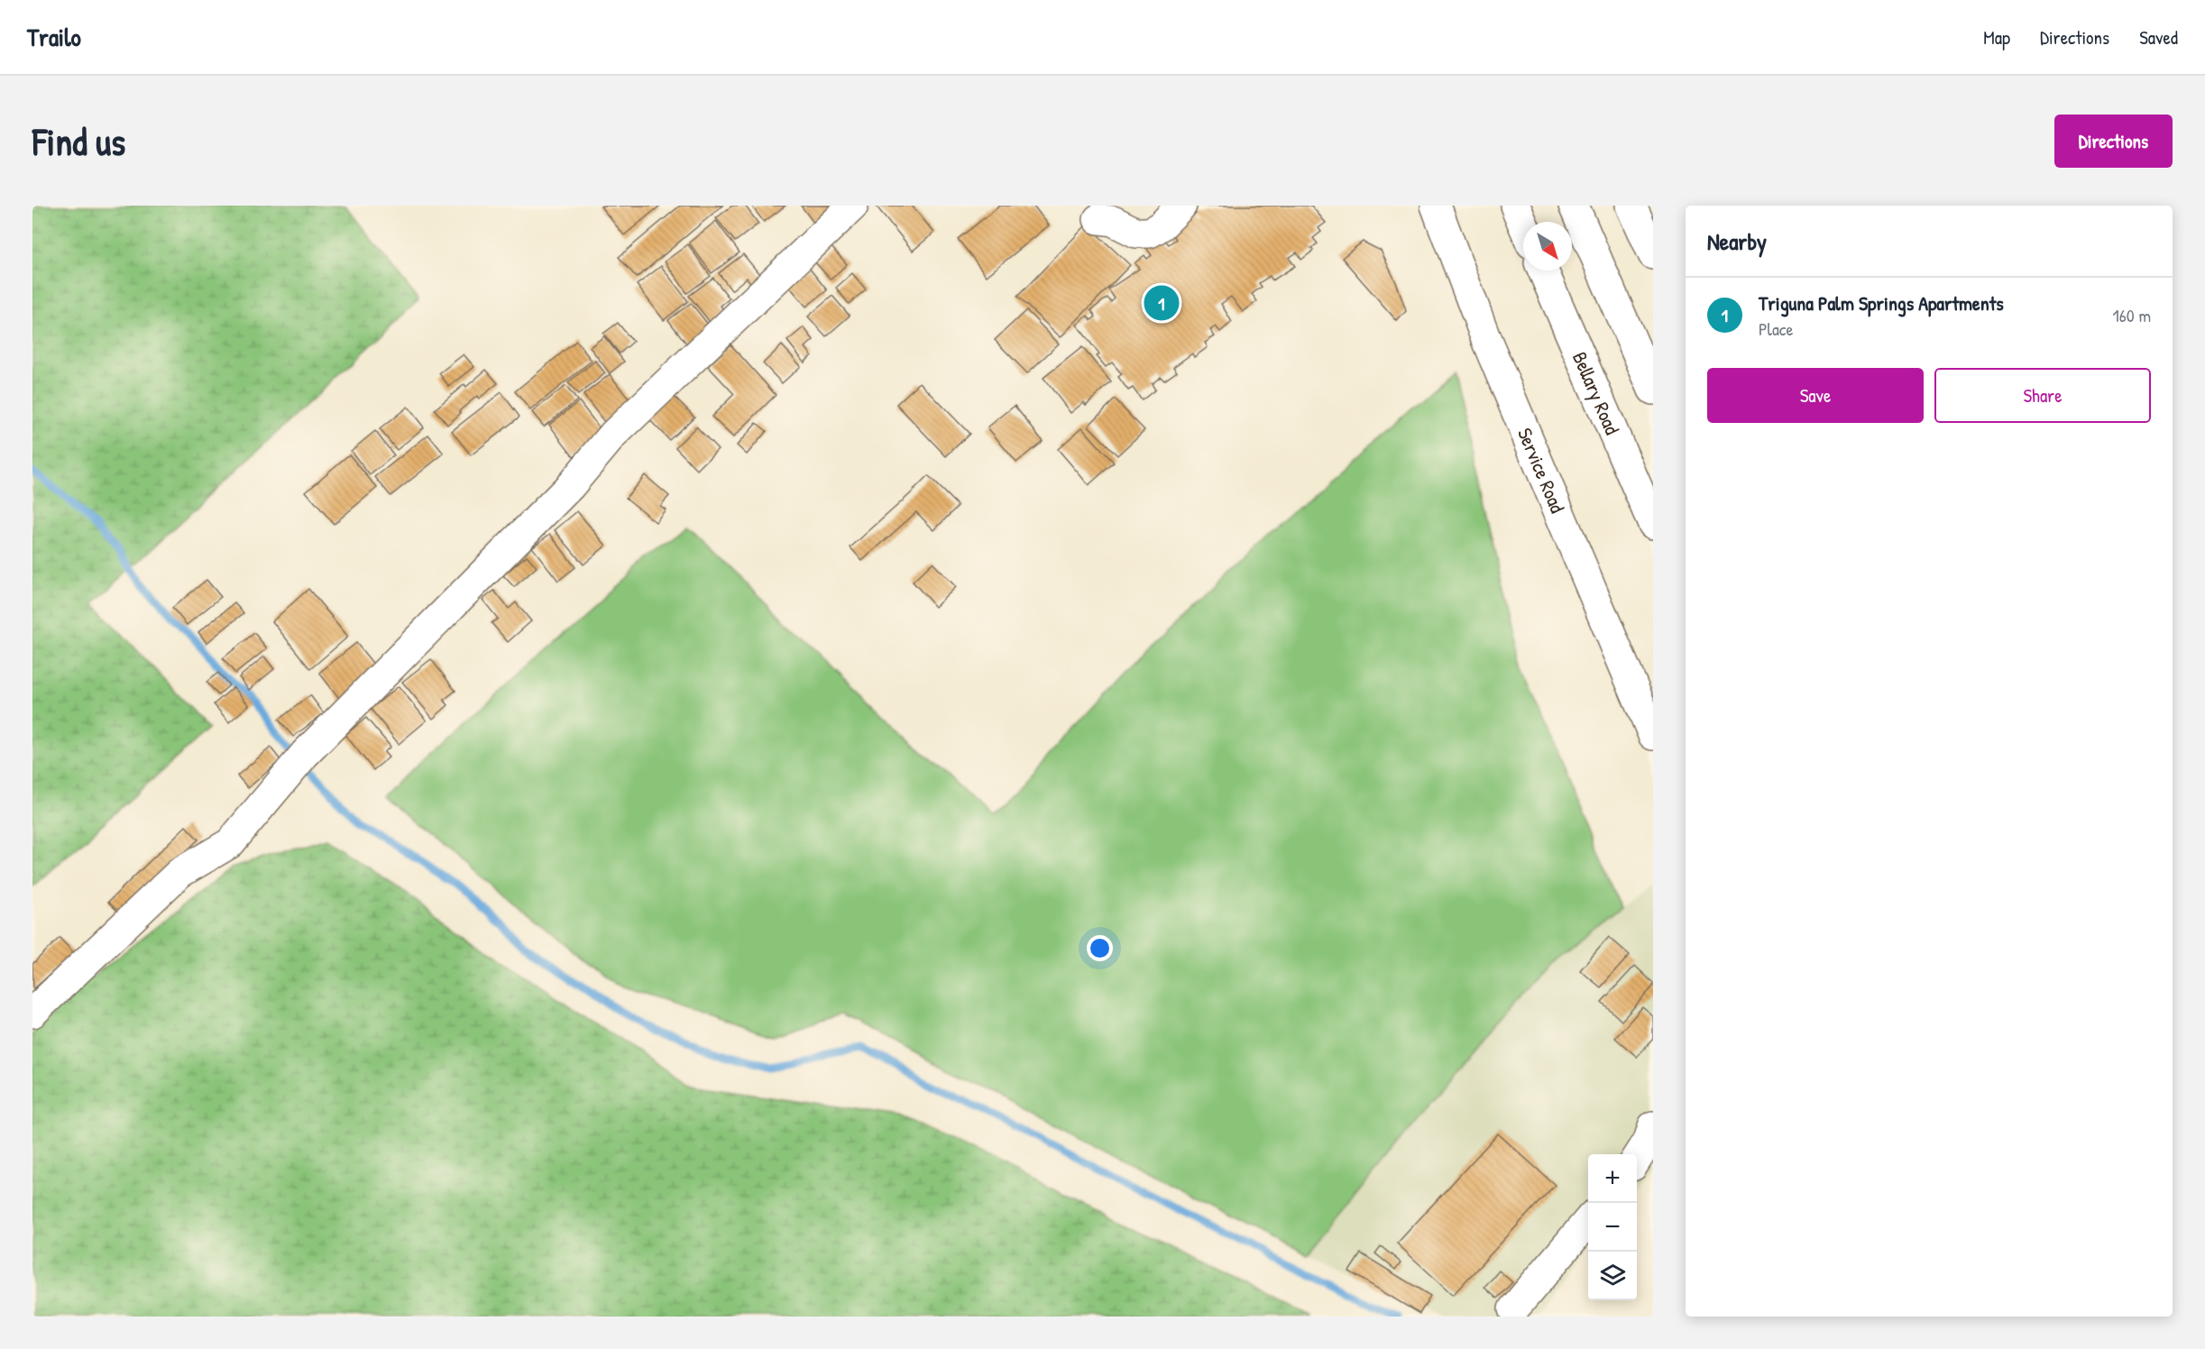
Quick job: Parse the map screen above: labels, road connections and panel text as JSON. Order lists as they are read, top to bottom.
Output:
{
  "streets": {
    "main road": ["Bellary Road", "Service Road"]
  },
  "north": "bottom right",
  "page": {
    "header": "Trailo",
    "nav": ["Map", "Directions", "Saved"],
    "buttons": [
      "Directions",
      ["Save", "Share"]
    ],
    "title": "Find us",
    "heading": "Nearby",
    "list": [
      {
        "mark": "1",
        "name": "Triguna Palm Springs Apartments",
        "note": "Place",
        "value": "160 m"
      }
    ],
    "pins": "1",
    "map_buttons": ["+", "−"]
  }
}
